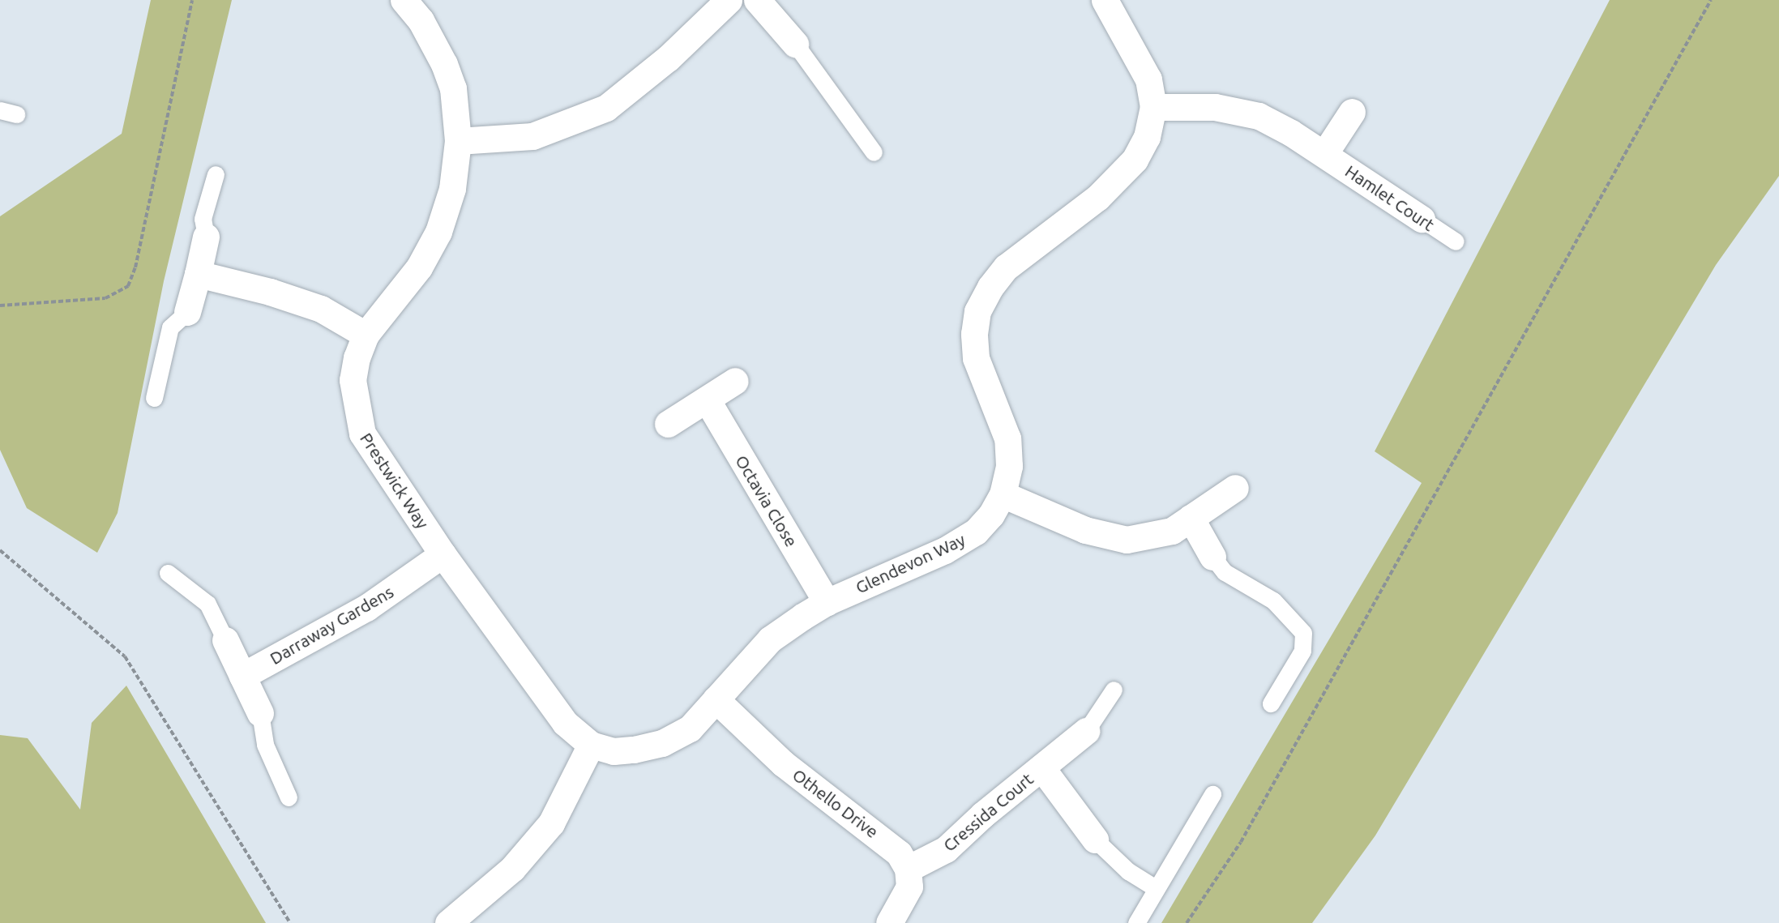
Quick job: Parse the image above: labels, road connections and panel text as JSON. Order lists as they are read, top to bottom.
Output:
{
  "streets": {
    "street": [
      "Hamlet Court",
      "Prestwick Way",
      "Octavia Close",
      "Glendevon Way",
      "Darraway Gardens",
      "Othello Drive",
      "Cressida Court"
    ]
  },
  "crossings": [
    ["Hamlet Court", "Glendevon Way"],
    ["Prestwick Way", "Glendevon Way"],
    ["Prestwick Way", "Darraway Gardens"],
    ["Octavia Close", "Glendevon Way"],
    ["Glendevon Way", "Othello Drive"],
    ["Othello Drive", "Cressida Court"]
  ]
}
